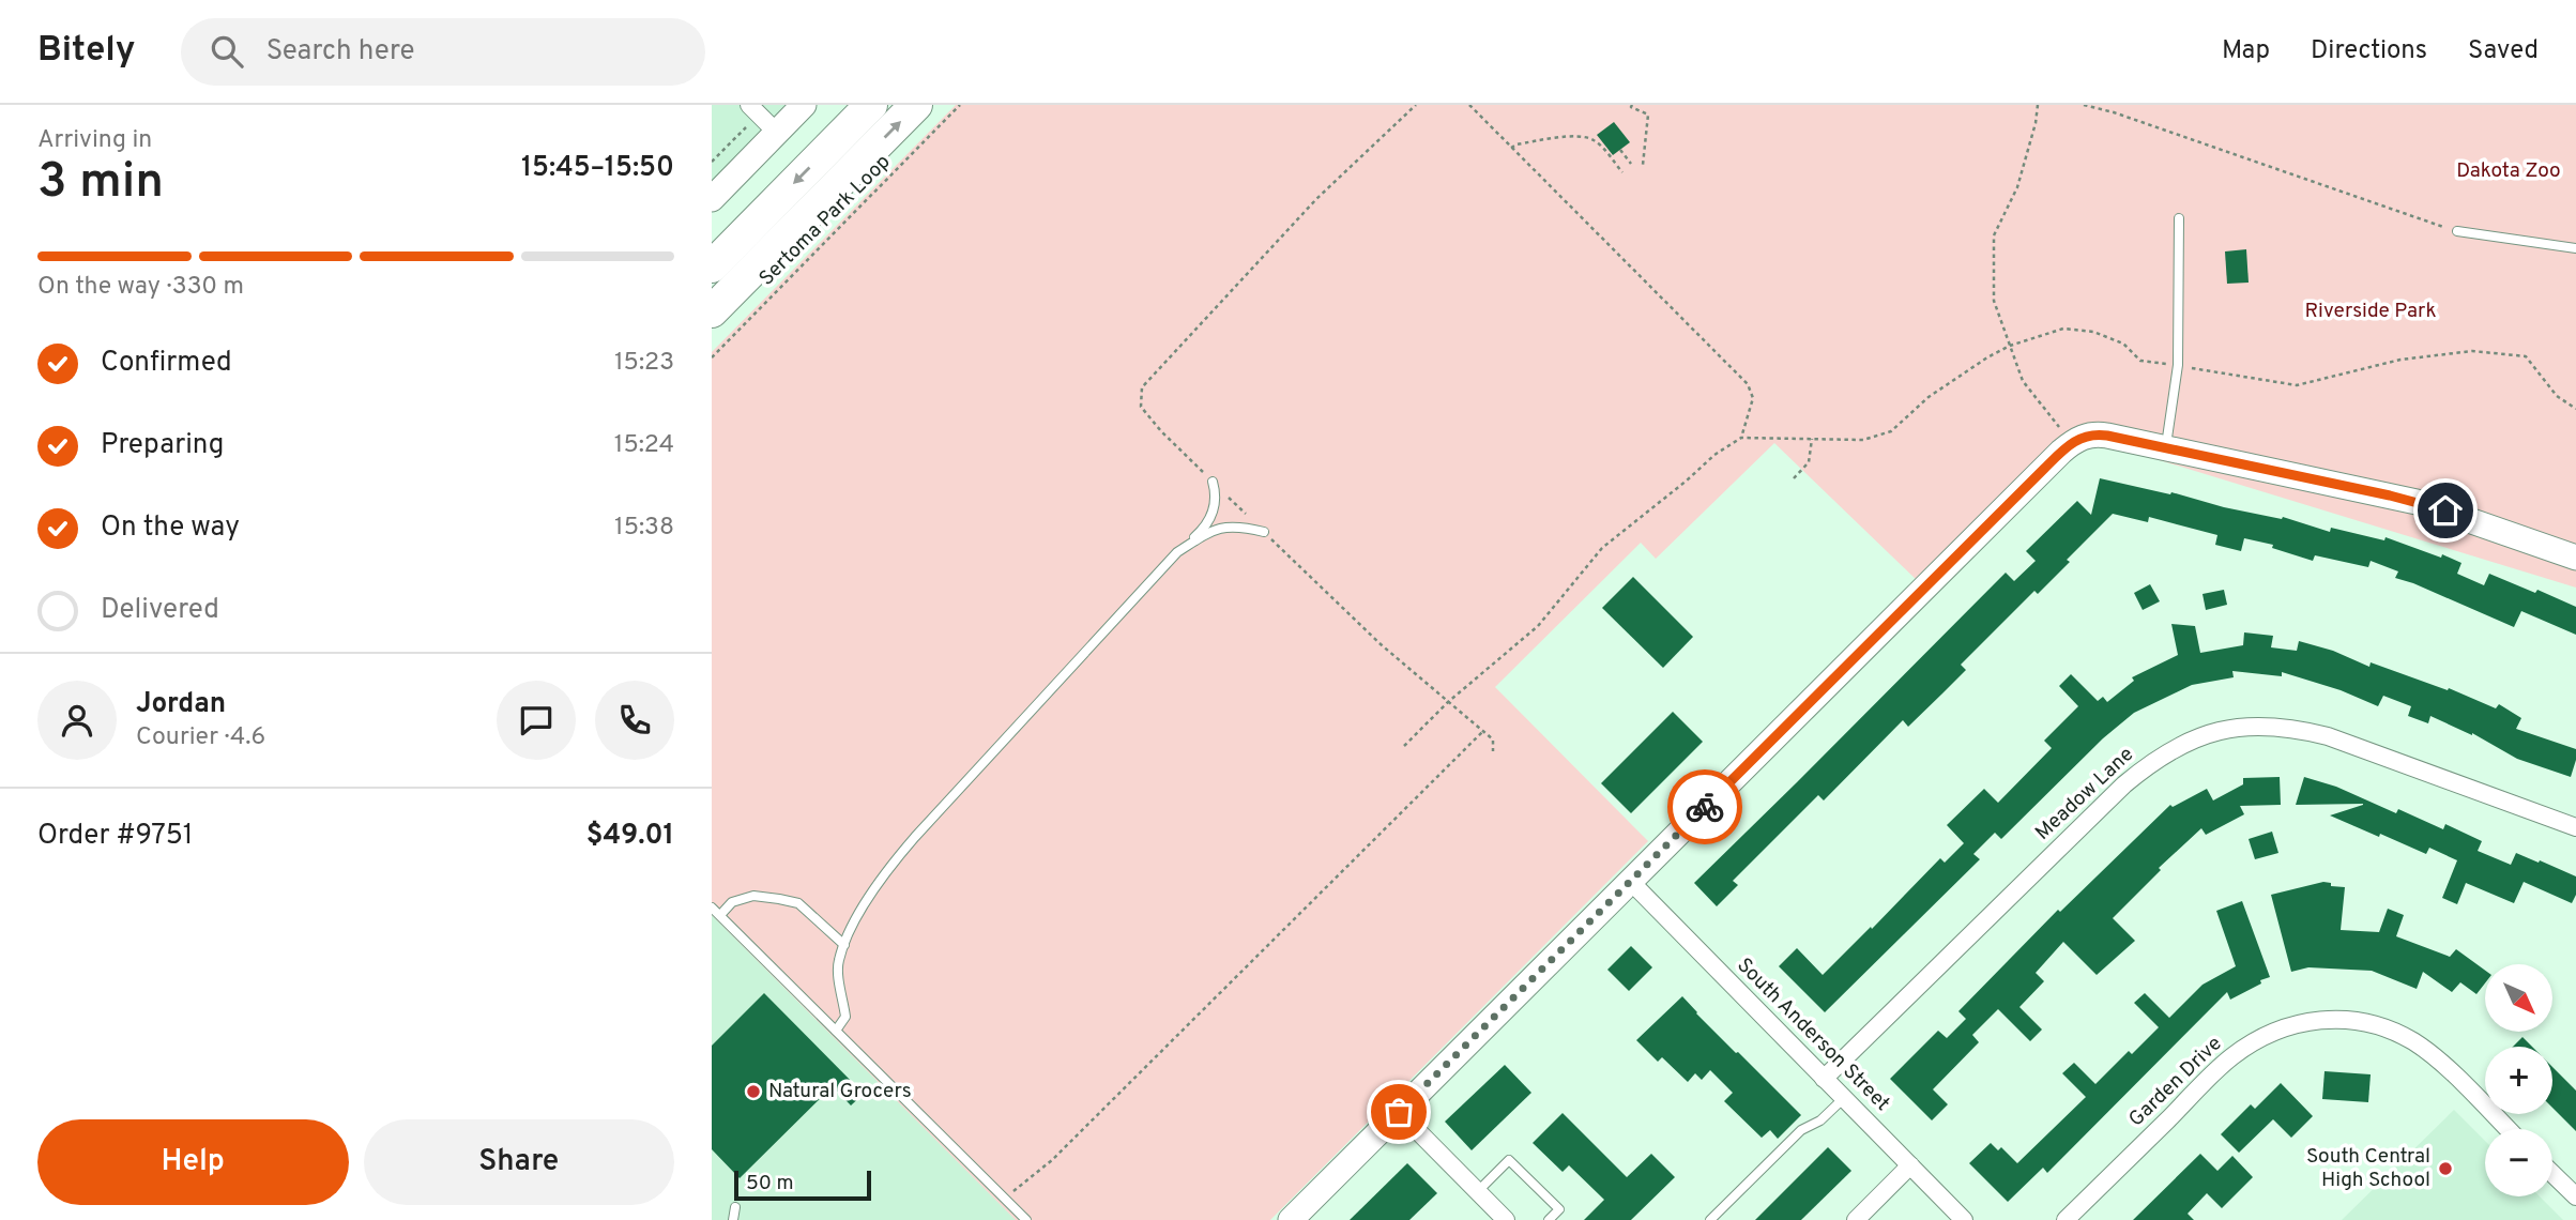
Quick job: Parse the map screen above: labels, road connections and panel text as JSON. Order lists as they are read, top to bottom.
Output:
{
  "streets": {
    "street": ["Meadow Lane", "South Anderson Street", "Garden Drive"],
    "path": ["Sertoma Park Loop"]
  },
  "crossings": [
    ["Meadow Lane", "South Anderson Street"]
  ],
  "parks": ["Dakota Zoo", "Riverside Park"],
  "places": ["Natural Grocers", "South Central High School"],
  "scale_bar": "50 m",
  "north": "bottom right",
  "page": {
    "header": "Bitely",
    "search": "Search here",
    "nav": ["Map", "Directions", "Saved"],
    "heading": ["3 min", "Arriving in", "15:45–15:50"],
    "panel": [
      "Jordan",
      "Courier · 4.6",
      "Order #9751",
      "$49.01"
    ],
    "bar": "On the way · 330 m",
    "list": [
      ["Confirmed", "15:23"],
      ["Preparing", "15:24"],
      ["On the way", "15:38"],
      "Delivered"
    ],
    "map_buttons": ["+", "−"],
    "buttons": ["Help", "Share"],
    "scale": "50 m"
  }
}
